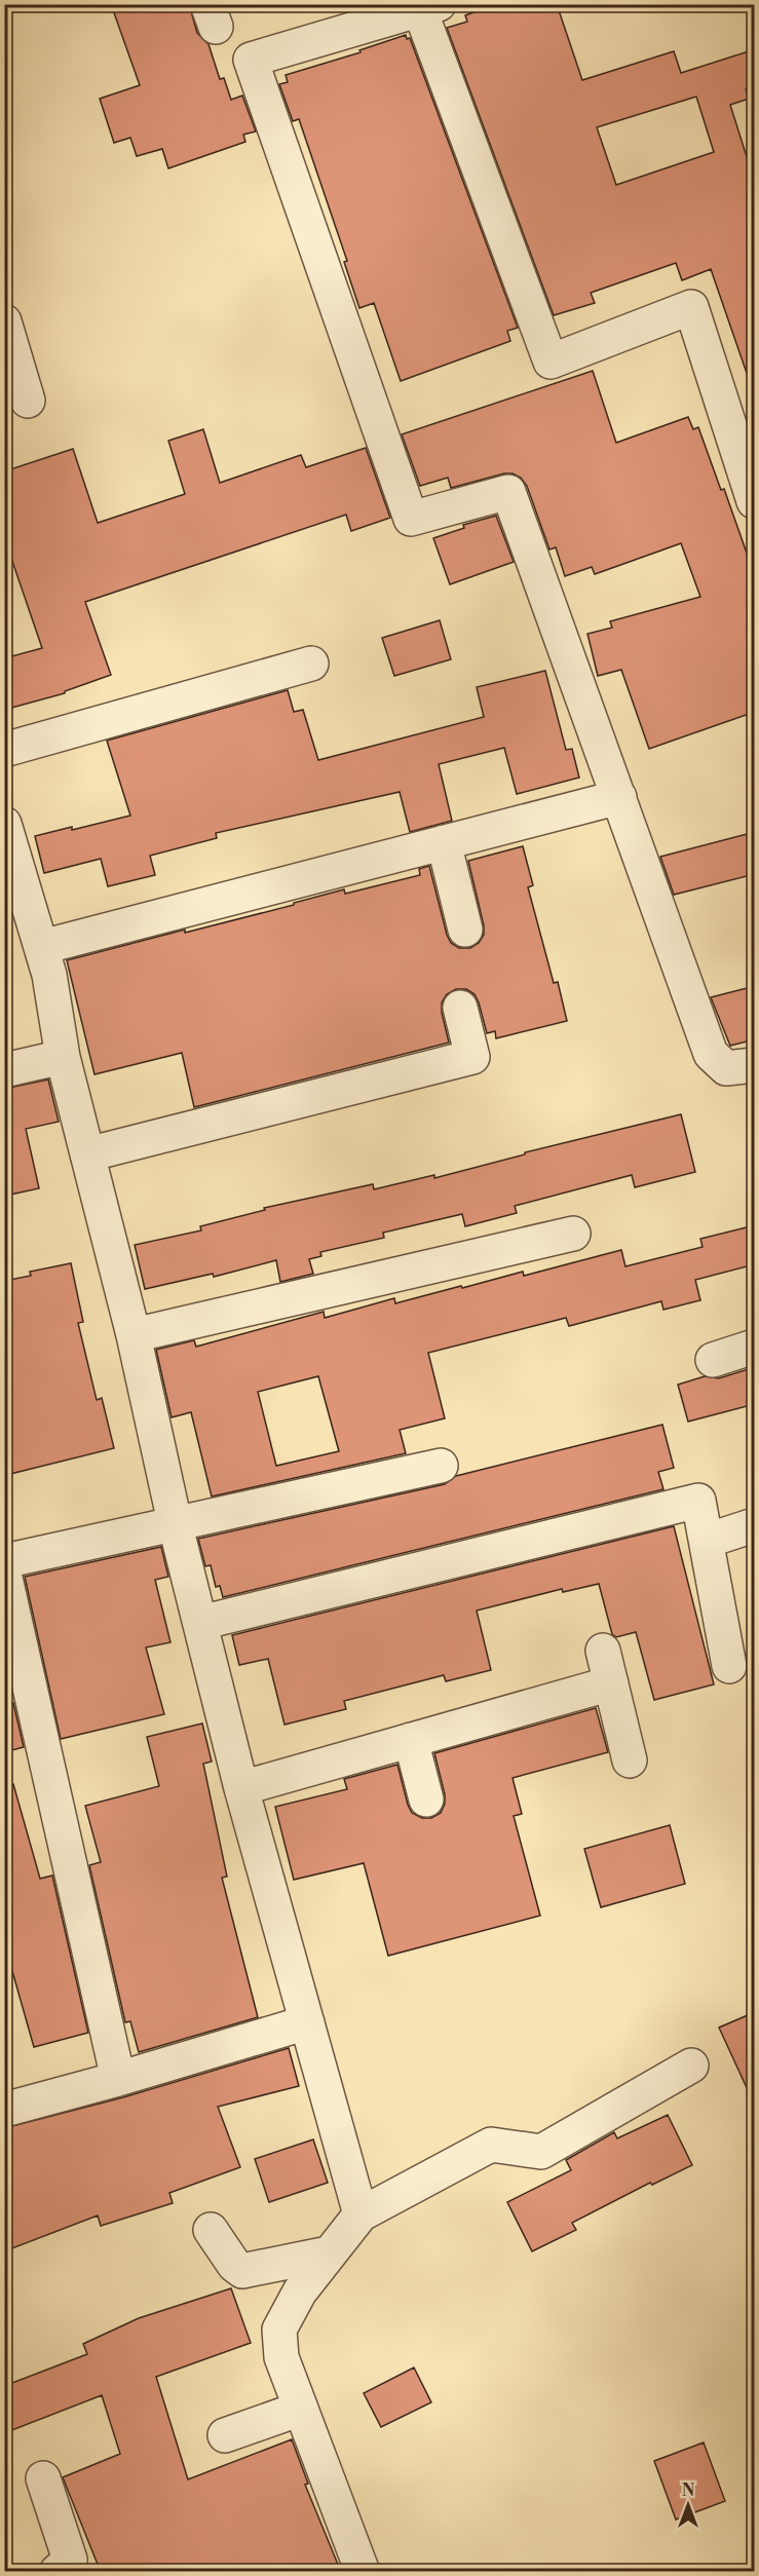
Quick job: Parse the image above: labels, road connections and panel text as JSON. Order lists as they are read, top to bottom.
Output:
{
  "north": "top"
}
